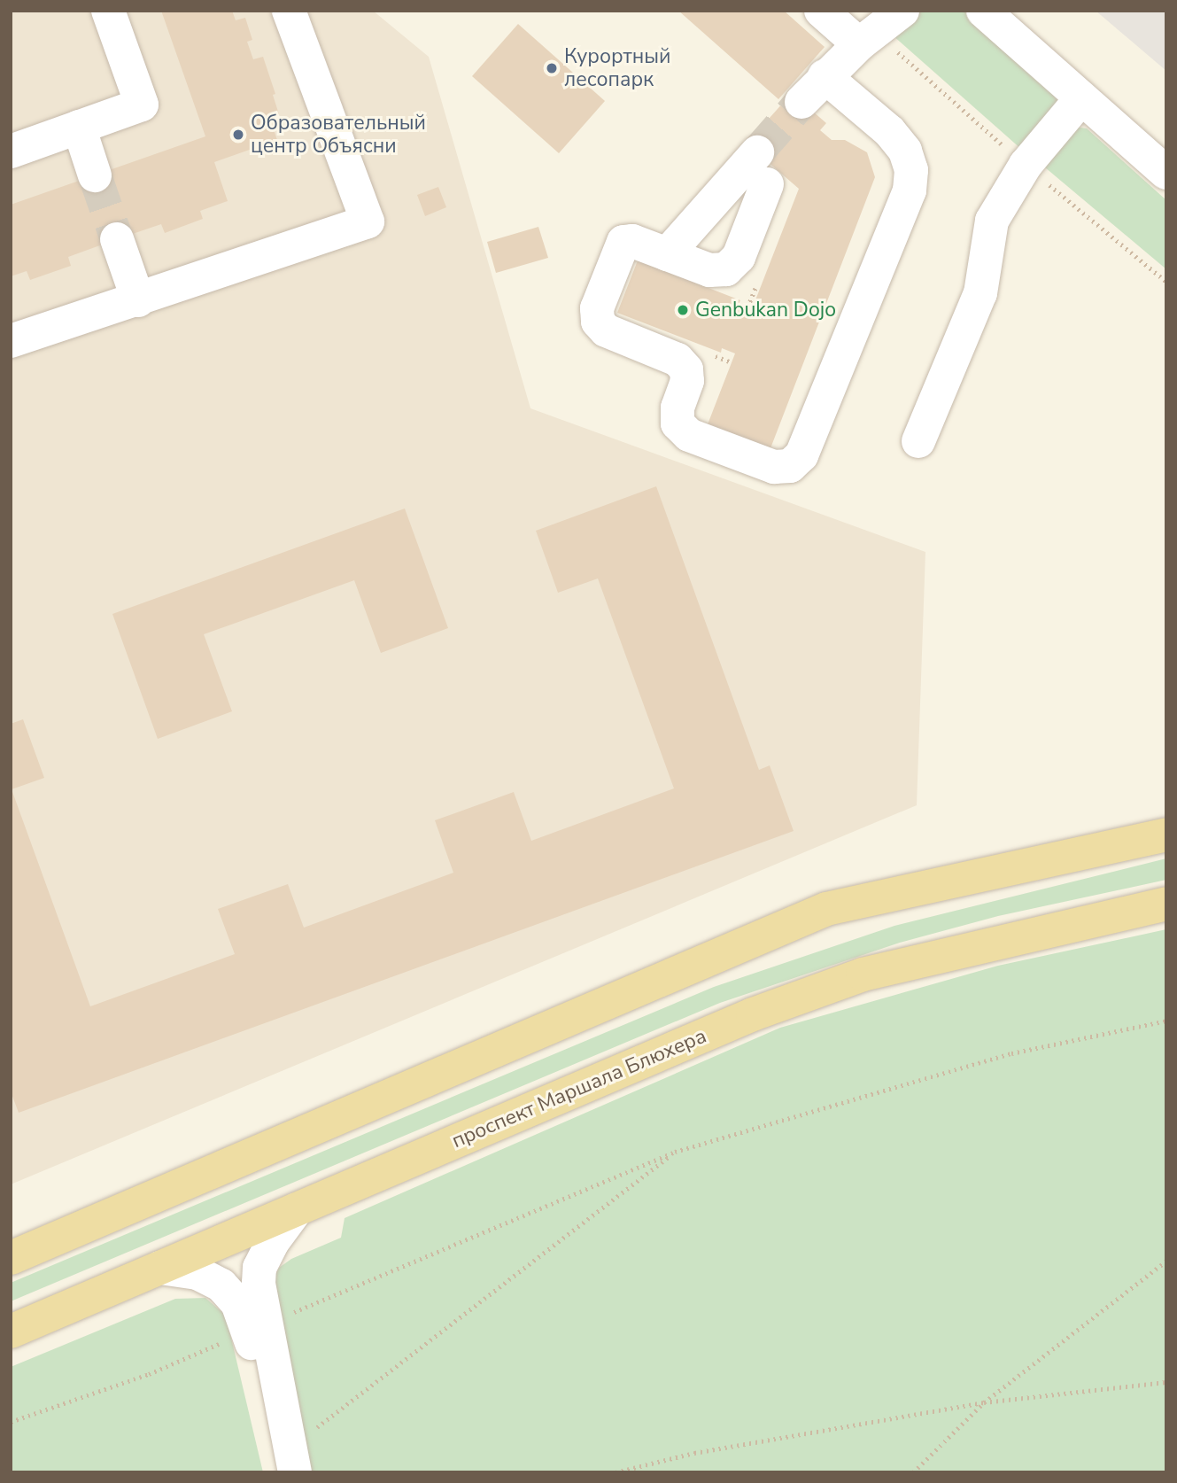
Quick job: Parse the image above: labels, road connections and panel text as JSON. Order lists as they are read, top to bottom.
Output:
{
  "streets": {
    "main road": ["проспект Маршала Блюхера"]
  },
  "places": ["Курортный лесопарк", "Образовательный центр Объясни", "Genbukan Dojo"]
}
